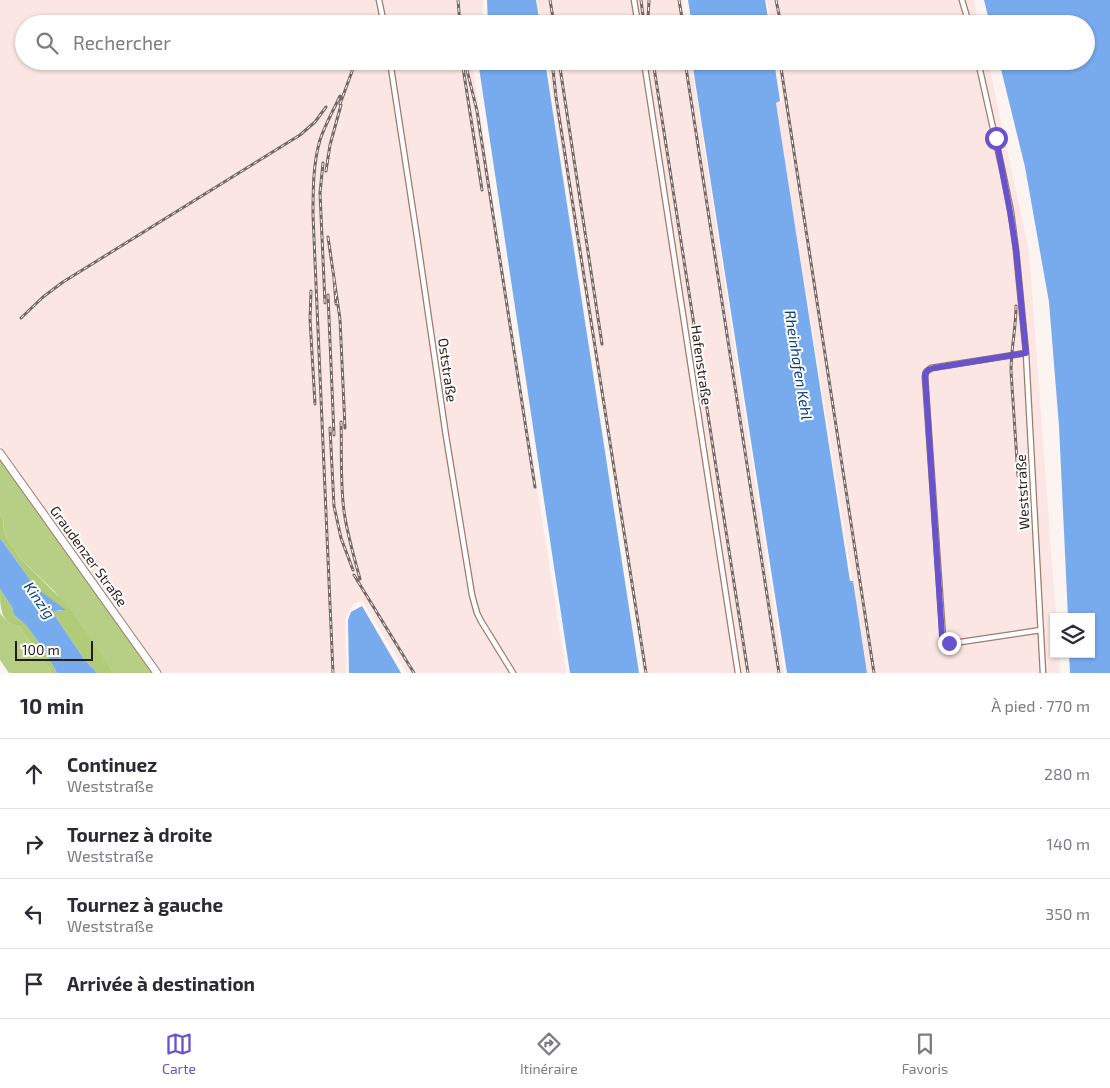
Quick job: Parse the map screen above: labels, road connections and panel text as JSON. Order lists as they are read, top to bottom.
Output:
{
  "streets": {
    "street": [
      "Hafenstraße",
      "Oststraße",
      "Weststraße",
      "Graudenzer Straße"
    ]
  },
  "water": ["Rheinhafen Kehl", "Kinzig"],
  "scale_bar": "100 m",
  "page": {
    "search": "Rechercher",
    "scale": "100 m",
    "heading": ["10 min", "À pied · 770 m"],
    "list": [
      ["Continuez", "Weststraße", "280 m"],
      ["Tournez à droite", "Weststraße", "140 m"],
      ["Tournez à gauche", "Weststraße", "350 m"],
      "Arrivée à destination"
    ],
    "nav": ["Carte", "Itinéraire", "Favoris"]
  }
}
